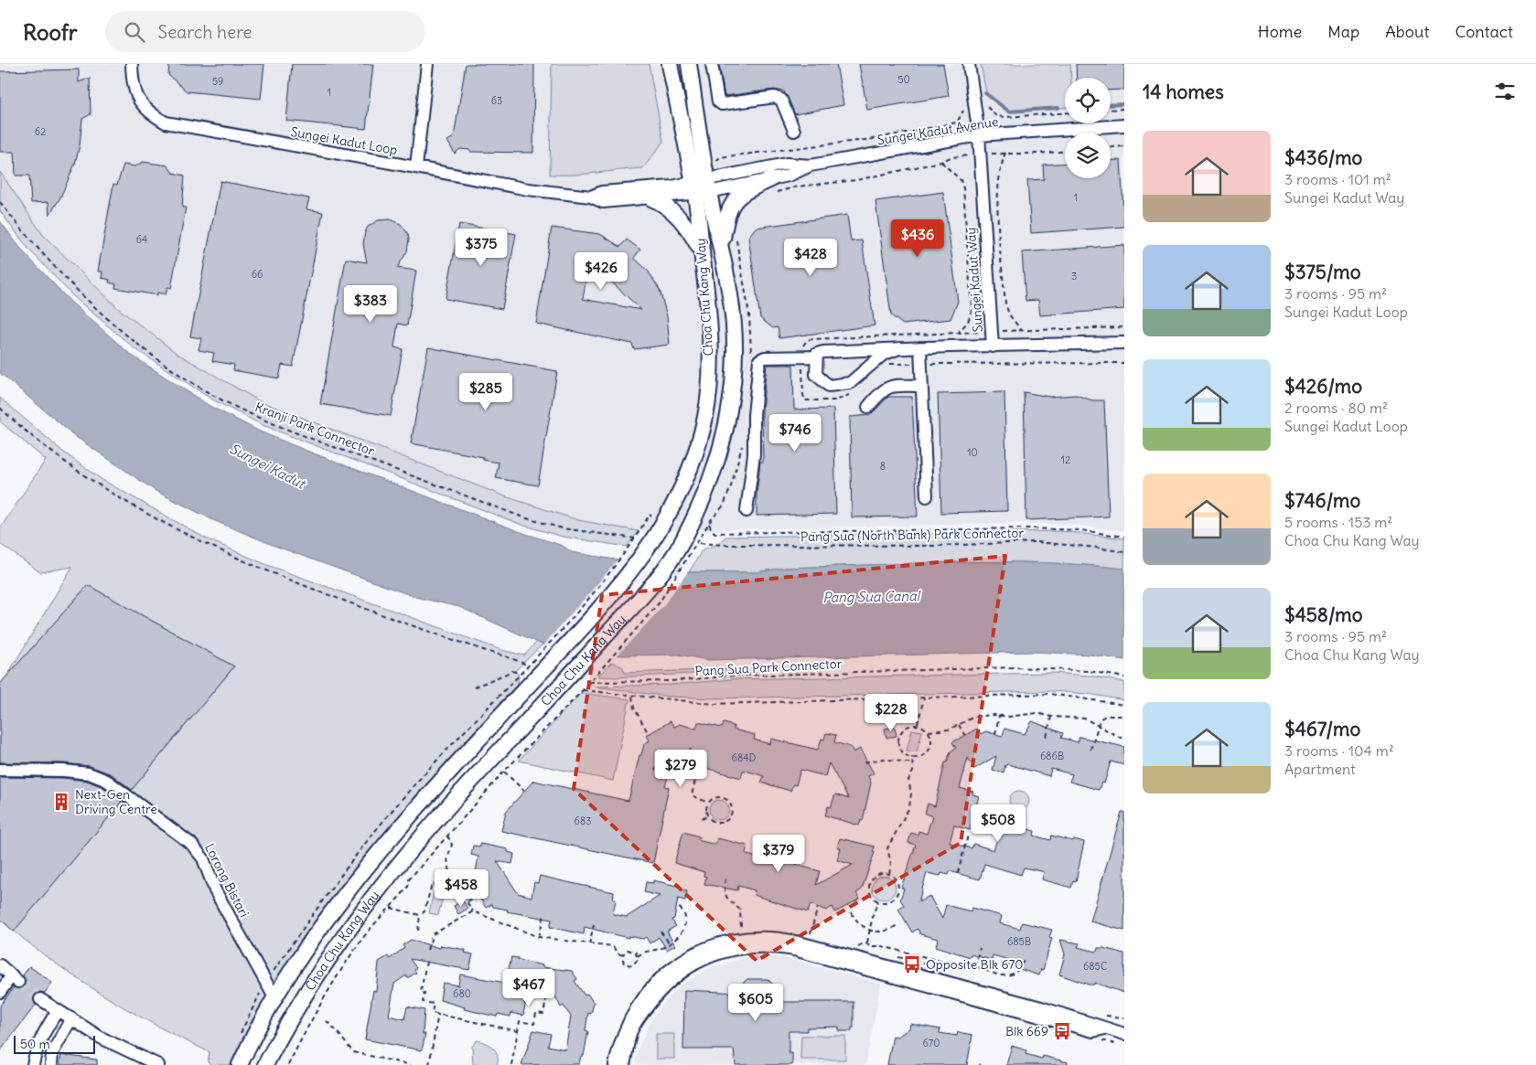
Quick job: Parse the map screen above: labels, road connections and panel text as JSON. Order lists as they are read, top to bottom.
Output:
{
  "streets": {
    "main road": ["Choa Chu Kang Way"],
    "street": [
      "Sungei Kadut Avenue",
      "Sungei Kadut Loop",
      "Sungei Kadut Way",
      "Lorong Bistari"
    ],
    "path": ["Kranji Park Connector", "Pang Sua (North Bank) Park Connector", "Pang Sua Park Connector"]
  },
  "crossings": [
    ["Sungei Kadut Avenue", "Sungei Kadut Loop"],
    ["Sungei Kadut Avenue", "Sungei Kadut Way"],
    ["Sungei Kadut Avenue", "Choa Chu Kang Way"],
    ["Sungei Kadut Loop", "Choa Chu Kang Way"],
    ["Choa Chu Kang Way", "Lorong Bistari"]
  ],
  "water": ["Sungei Kadut", "Pang Sua Canal"],
  "places": {
    "building": ["Next-Gen Driving Centre"],
    "bus stop": ["Opposite Blk 670", "Blk 669"]
  },
  "house_numbers": [
    "50",
    "59",
    "1",
    "63",
    "62",
    "1",
    "64",
    "66",
    "3",
    "10",
    "12",
    "8",
    "686B",
    "684D",
    "683",
    "685B",
    "685C",
    "680",
    "670"
  ],
  "scale_bar": "50 m",
  "page": {
    "header": "Roofr",
    "search": "Search here",
    "nav": [
      "Home",
      "Map",
      "About",
      "Contact"
    ],
    "heading": "14 homes",
    "list": [
      {
        "name": "$436/mo",
        "note": "3 rooms · 101 m² · Sungei Kadut Way"
      },
      {
        "name": "$375/mo",
        "note": "3 rooms · 95 m² · Sungei Kadut Loop"
      },
      {
        "name": "$426/mo",
        "note": "2 rooms · 80 m² · Sungei Kadut Loop"
      },
      {
        "name": "$746/mo",
        "note": "5 rooms · 153 m² · Choa Chu Kang Way"
      },
      {
        "name": "$458/mo",
        "note": "3 rooms · 95 m² · Choa Chu Kang Way"
      },
      {
        "name": "$467/mo",
        "note": "3 rooms · 104 m² · Apartment"
      }
    ],
    "price": [
      "$436",
      "$375",
      "$428",
      "$426",
      "$383",
      "$285",
      "$746",
      "$228",
      "$279",
      "$508",
      "$379",
      "$458",
      "$467",
      "$605"
    ],
    "scale": "50 m"
  }
}
